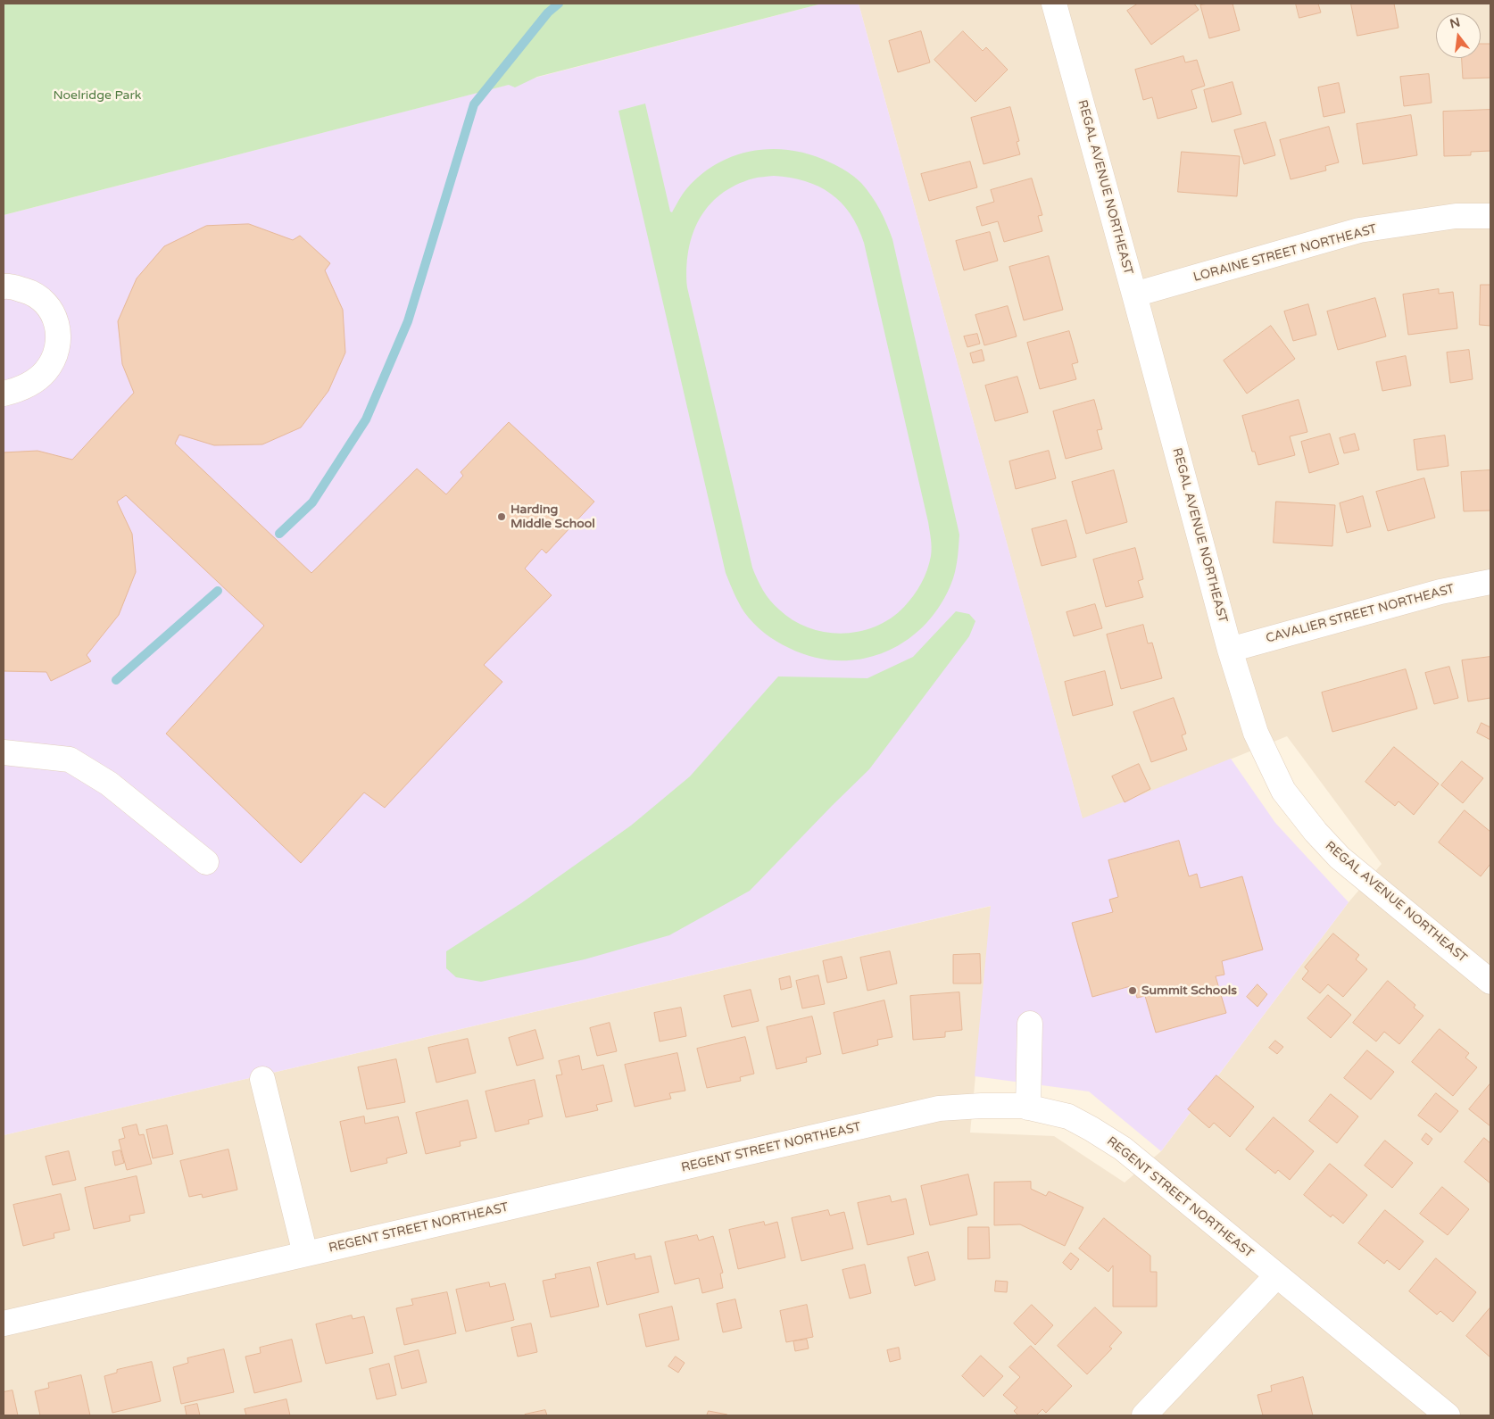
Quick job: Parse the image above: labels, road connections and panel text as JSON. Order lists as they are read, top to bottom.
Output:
{
  "streets": {
    "street": [
      "REGAL AVENUE NORTHEAST",
      "LORAINE STREET NORTHEAST",
      "CAVALIER STREET NORTHEAST",
      "REGENT STREET NORTHEAST"
    ]
  },
  "crossings": [
    ["REGAL AVENUE NORTHEAST", "LORAINE STREET NORTHEAST"],
    ["REGAL AVENUE NORTHEAST", "CAVALIER STREET NORTHEAST"]
  ],
  "parks": ["Noelridge Park"],
  "places": ["Harding Middle School", "Summit Schools"],
  "north": "top"
}
